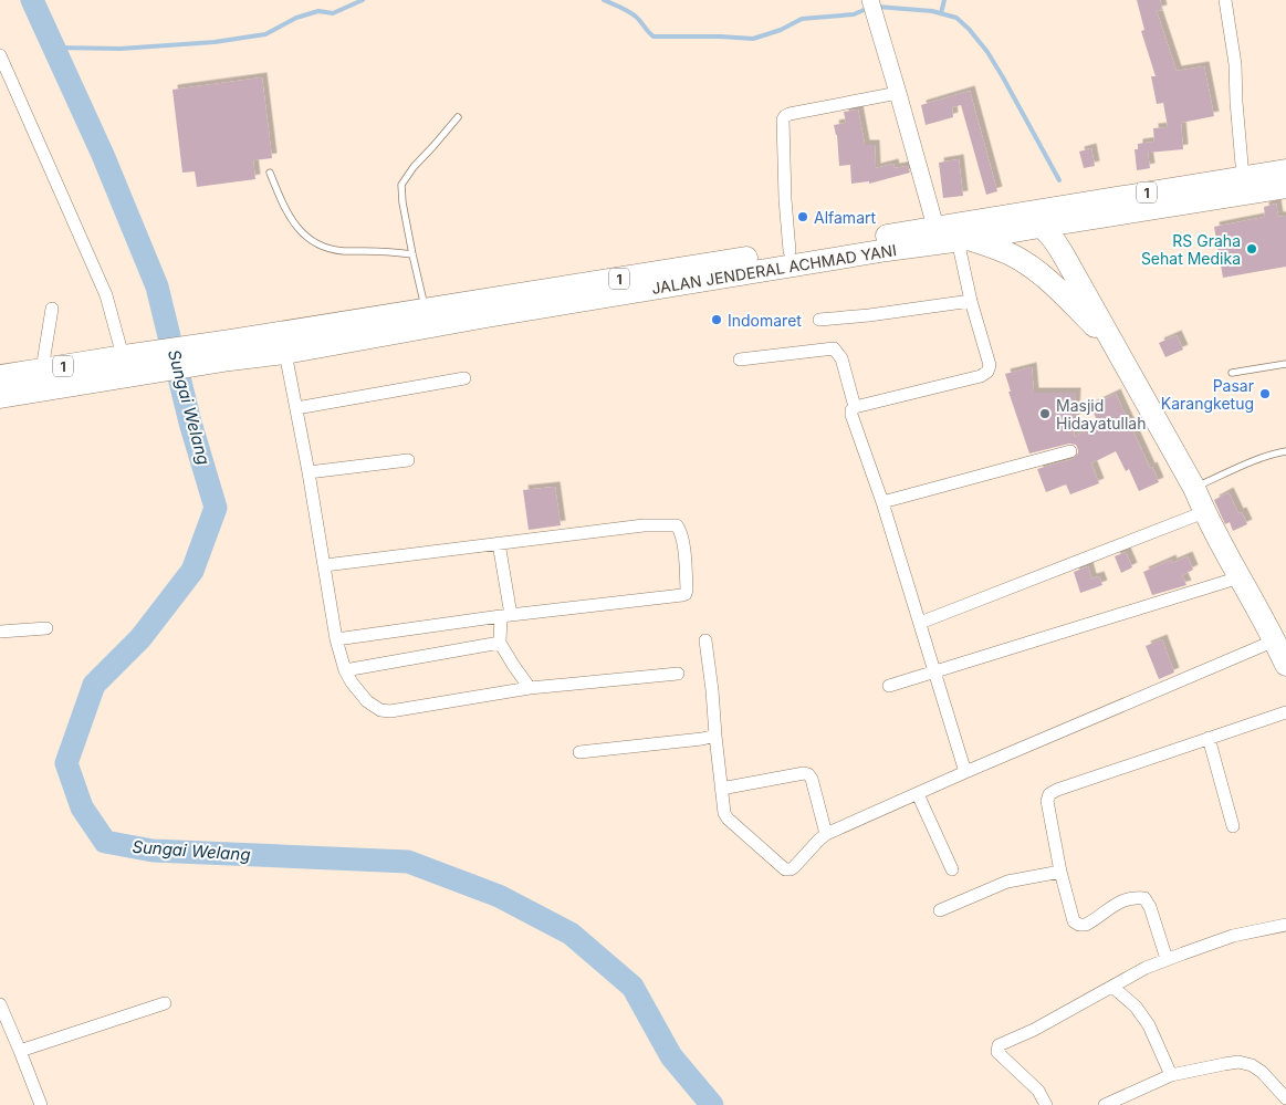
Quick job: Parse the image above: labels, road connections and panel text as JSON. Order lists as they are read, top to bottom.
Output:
{
  "streets": {
    "highway": ["1", "JALAN JENDERAL ACHMAD YANI"]
  },
  "crossings": [
    ["1", "JALAN JENDERAL ACHMAD YANI"]
  ],
  "water": ["Sungai Welang"],
  "places": [
    "Alfamart",
    "RS Graha Sehat Medika",
    "Indomaret",
    "Pasar Karangketug",
    "Masjid Hidayatullah"
  ]
}
